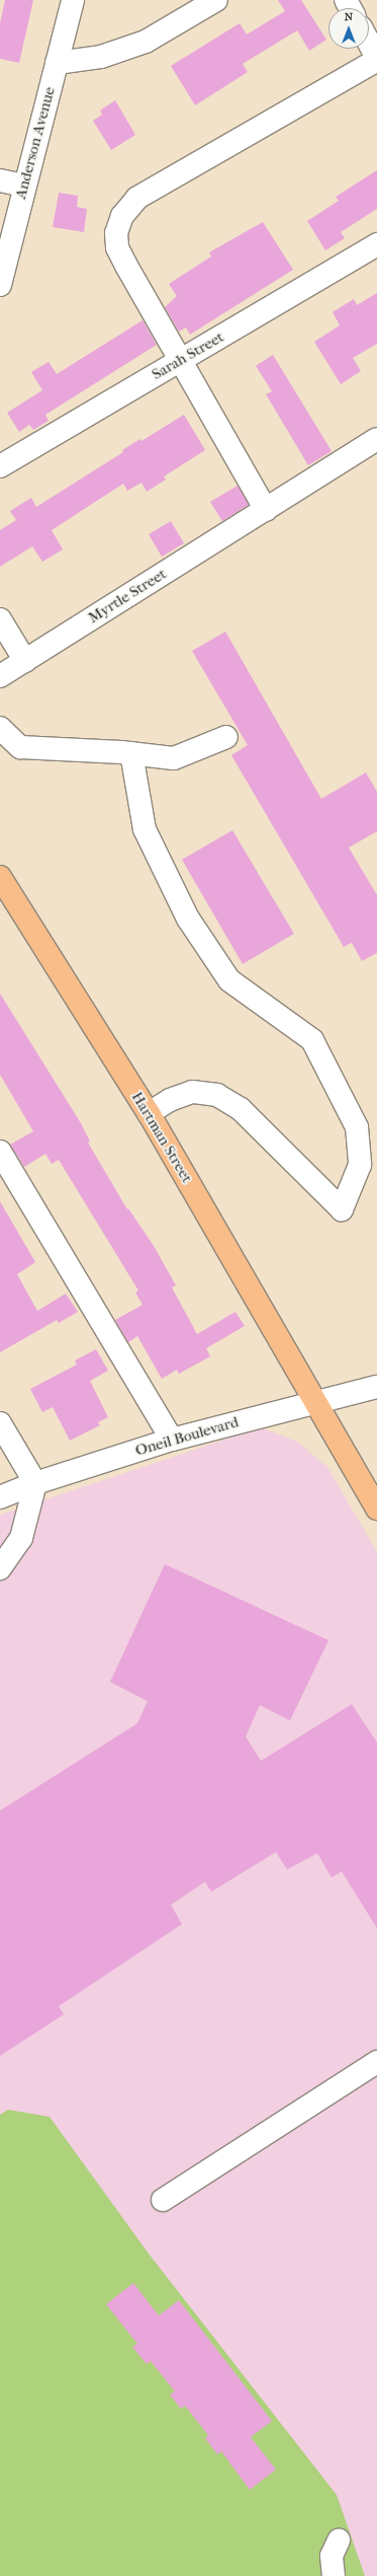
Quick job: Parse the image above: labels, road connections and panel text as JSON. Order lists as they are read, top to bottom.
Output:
{
  "streets": {
    "main road": ["Hartman Street"],
    "street": [
      "Anderson Avenue",
      "Sarah Street",
      "Myrtle Street",
      "Oneil Boulevard"
    ]
  },
  "crossings": [
    ["Hartman Street", "Oneil Boulevard"]
  ],
  "north": "top"
}
